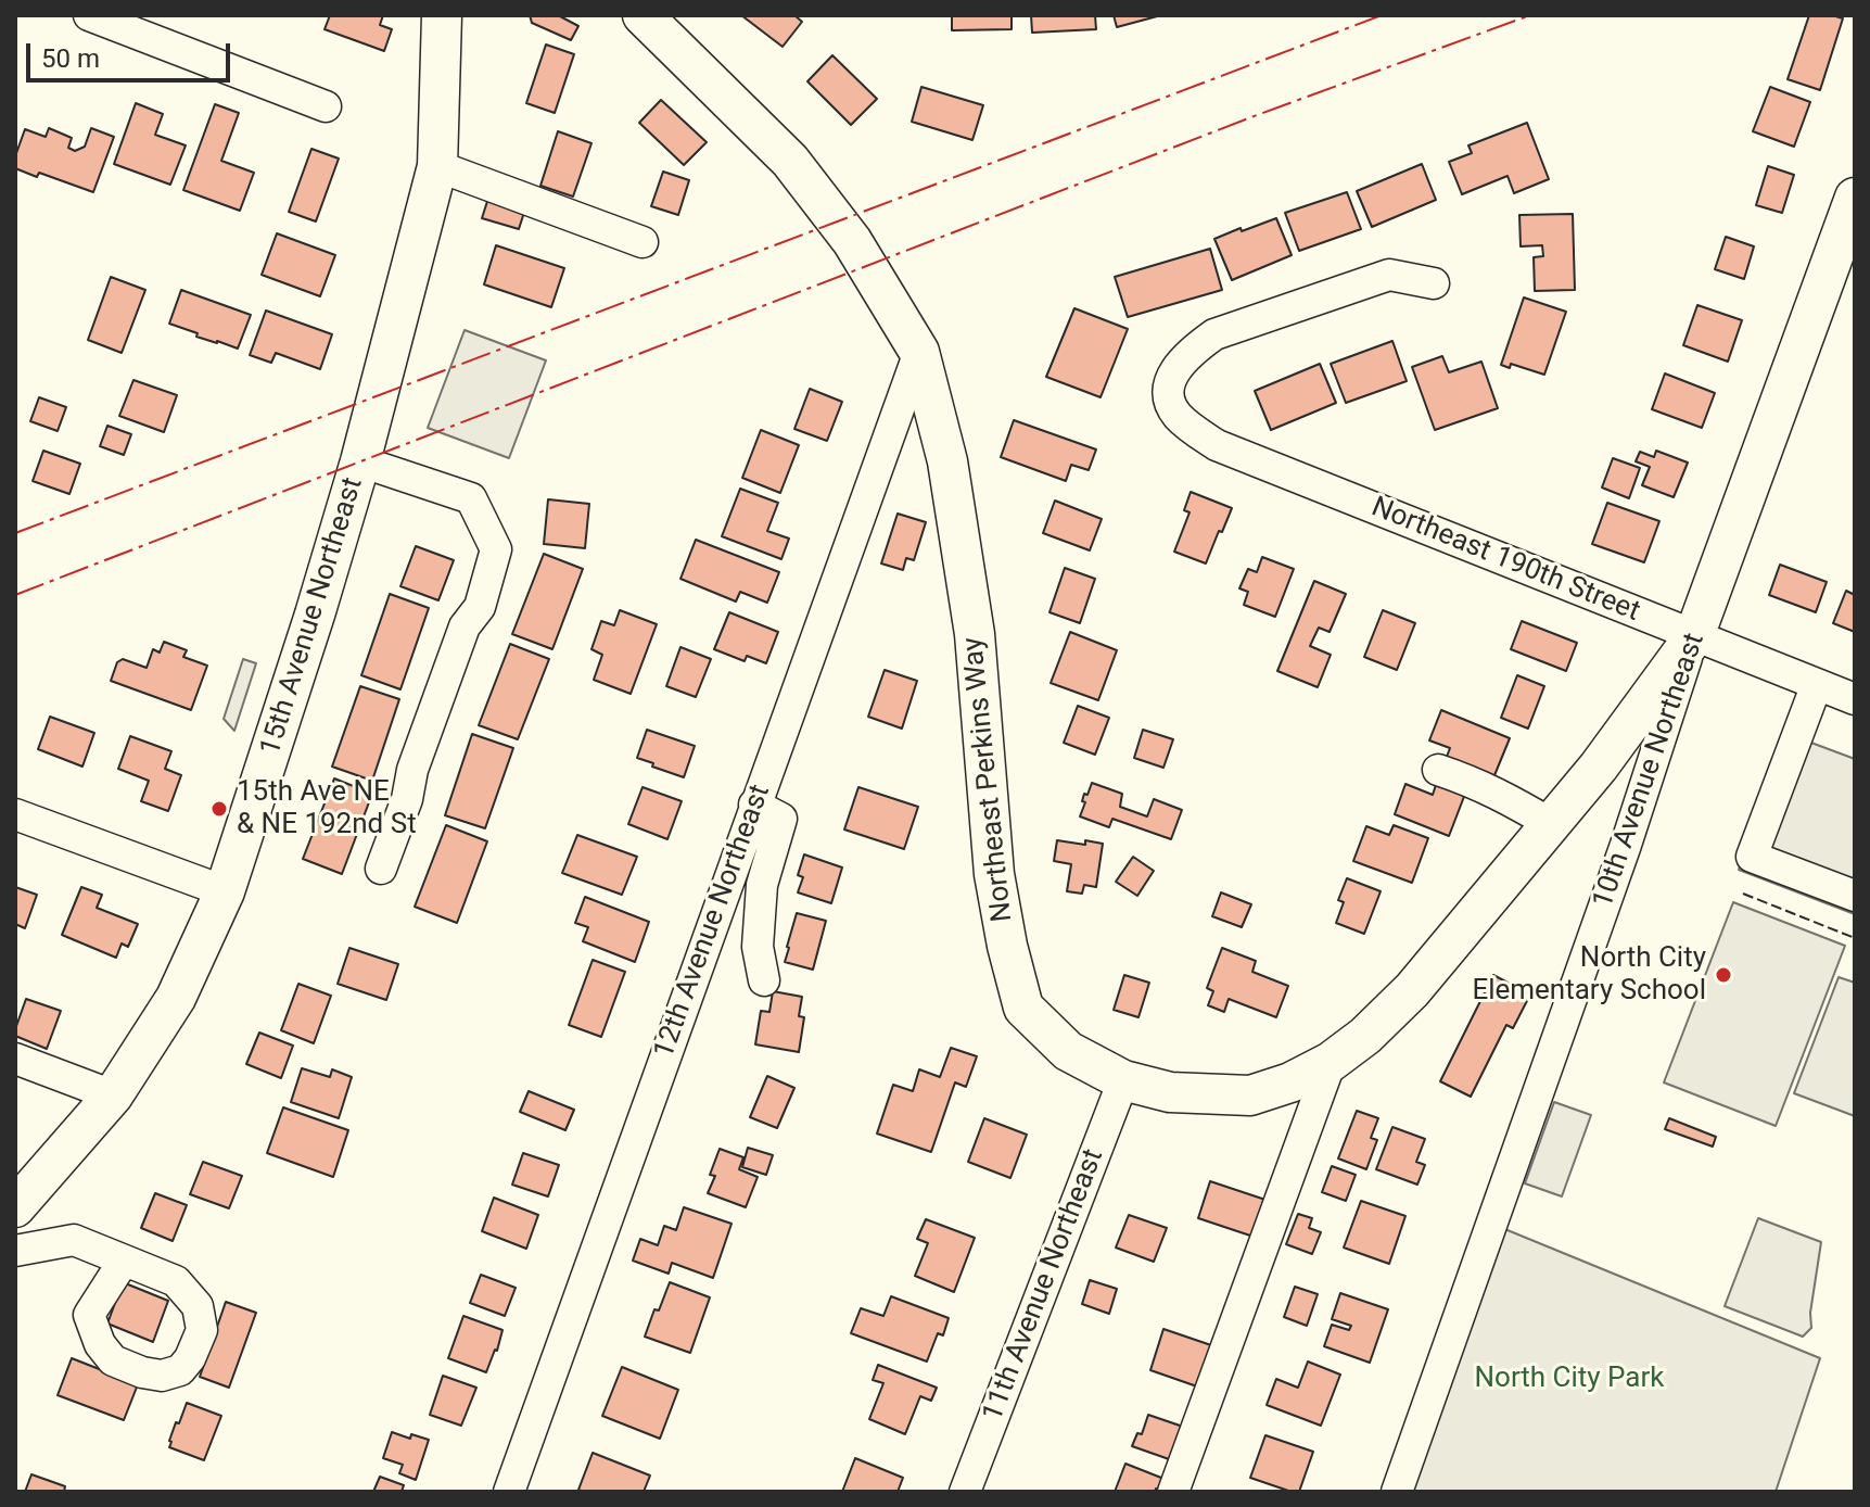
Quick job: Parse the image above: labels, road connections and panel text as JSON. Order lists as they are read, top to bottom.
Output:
{
  "streets": {
    "main road": ["15th Avenue Northeast", "10th Avenue Northeast", "Northeast Perkins Way"],
    "street": ["Northeast 190th Street", "12th Avenue Northeast", "11th Avenue Northeast"]
  },
  "crossings": [
    ["Northeast 190th Street", "10th Avenue Northeast"],
    ["Northeast 190th Street", "Northeast Perkins Way"],
    ["10th Avenue Northeast", "Northeast Perkins Way"],
    ["Northeast Perkins Way", "12th Avenue Northeast"],
    ["Northeast Perkins Way", "11th Avenue Northeast"]
  ],
  "parks": ["North City Park"],
  "places": ["15th Ave NE & NE 192nd St", "North City Elementary School"],
  "scale_bar": "50 m"
}
